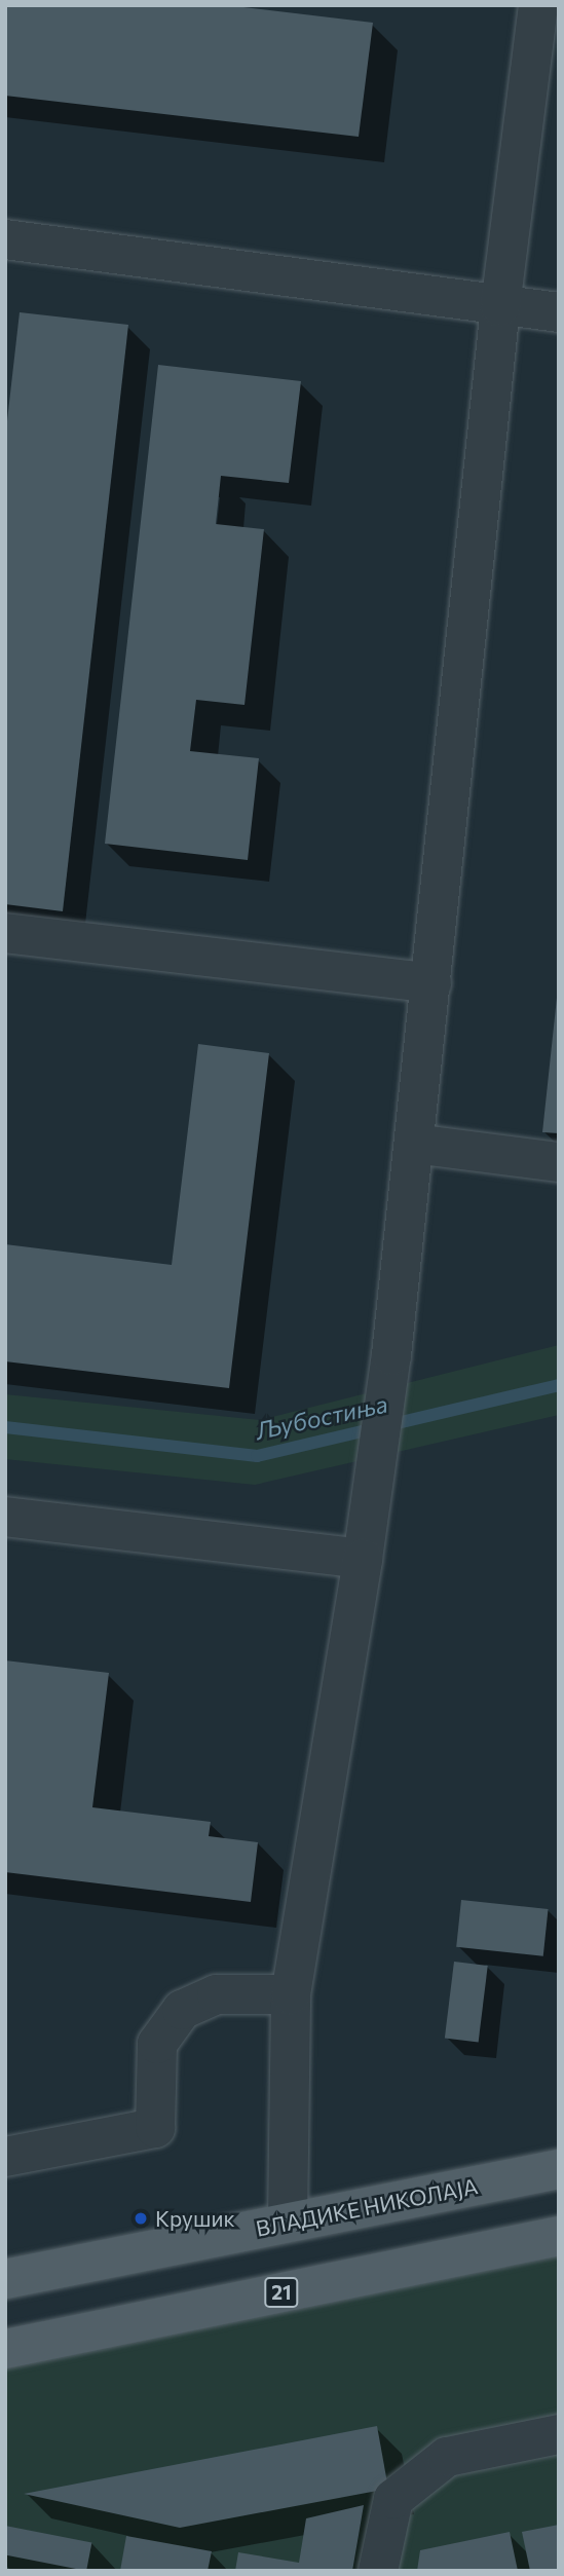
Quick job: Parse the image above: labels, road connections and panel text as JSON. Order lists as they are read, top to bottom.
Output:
{
  "streets": {
    "main road": ["ВЛАДИКЕ НИКОЛАЈА", "21"]
  },
  "water": ["Љубостиња"],
  "places": ["Крушик"]
}
